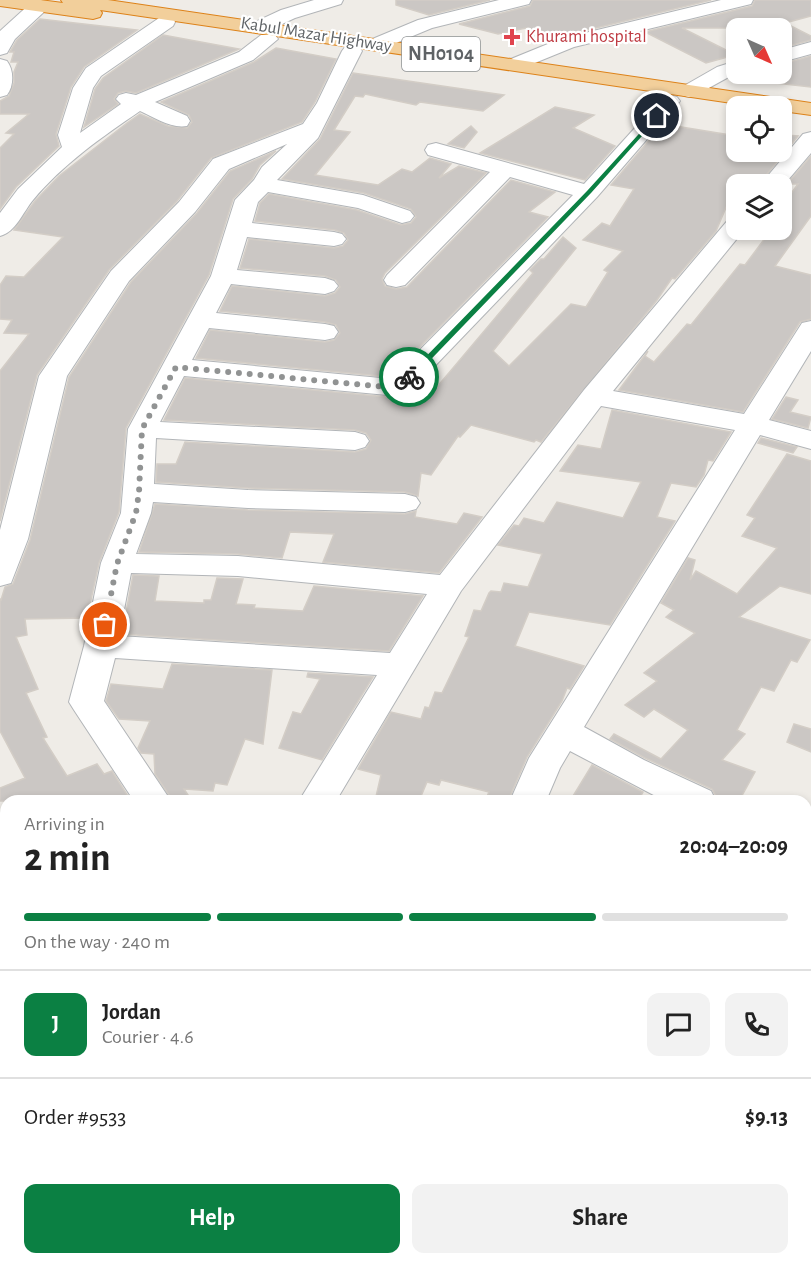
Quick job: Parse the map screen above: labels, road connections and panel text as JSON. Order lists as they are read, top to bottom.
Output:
{
  "streets": {
    "highway": ["Kabul Mazar Highway", "NH0104"]
  },
  "places": {
    "health": ["Khurami hospital"]
  },
  "north": "bottom right",
  "page": {
    "heading": ["2 min", "Arriving in", "20:04–20:09"],
    "panel": [
      "Jordan",
      "Courier · 4.6",
      "Order #9533",
      "$9.13"
    ],
    "bar": "On the way · 240 m",
    "round": "J",
    "buttons": ["Help", "Share"]
  }
}
